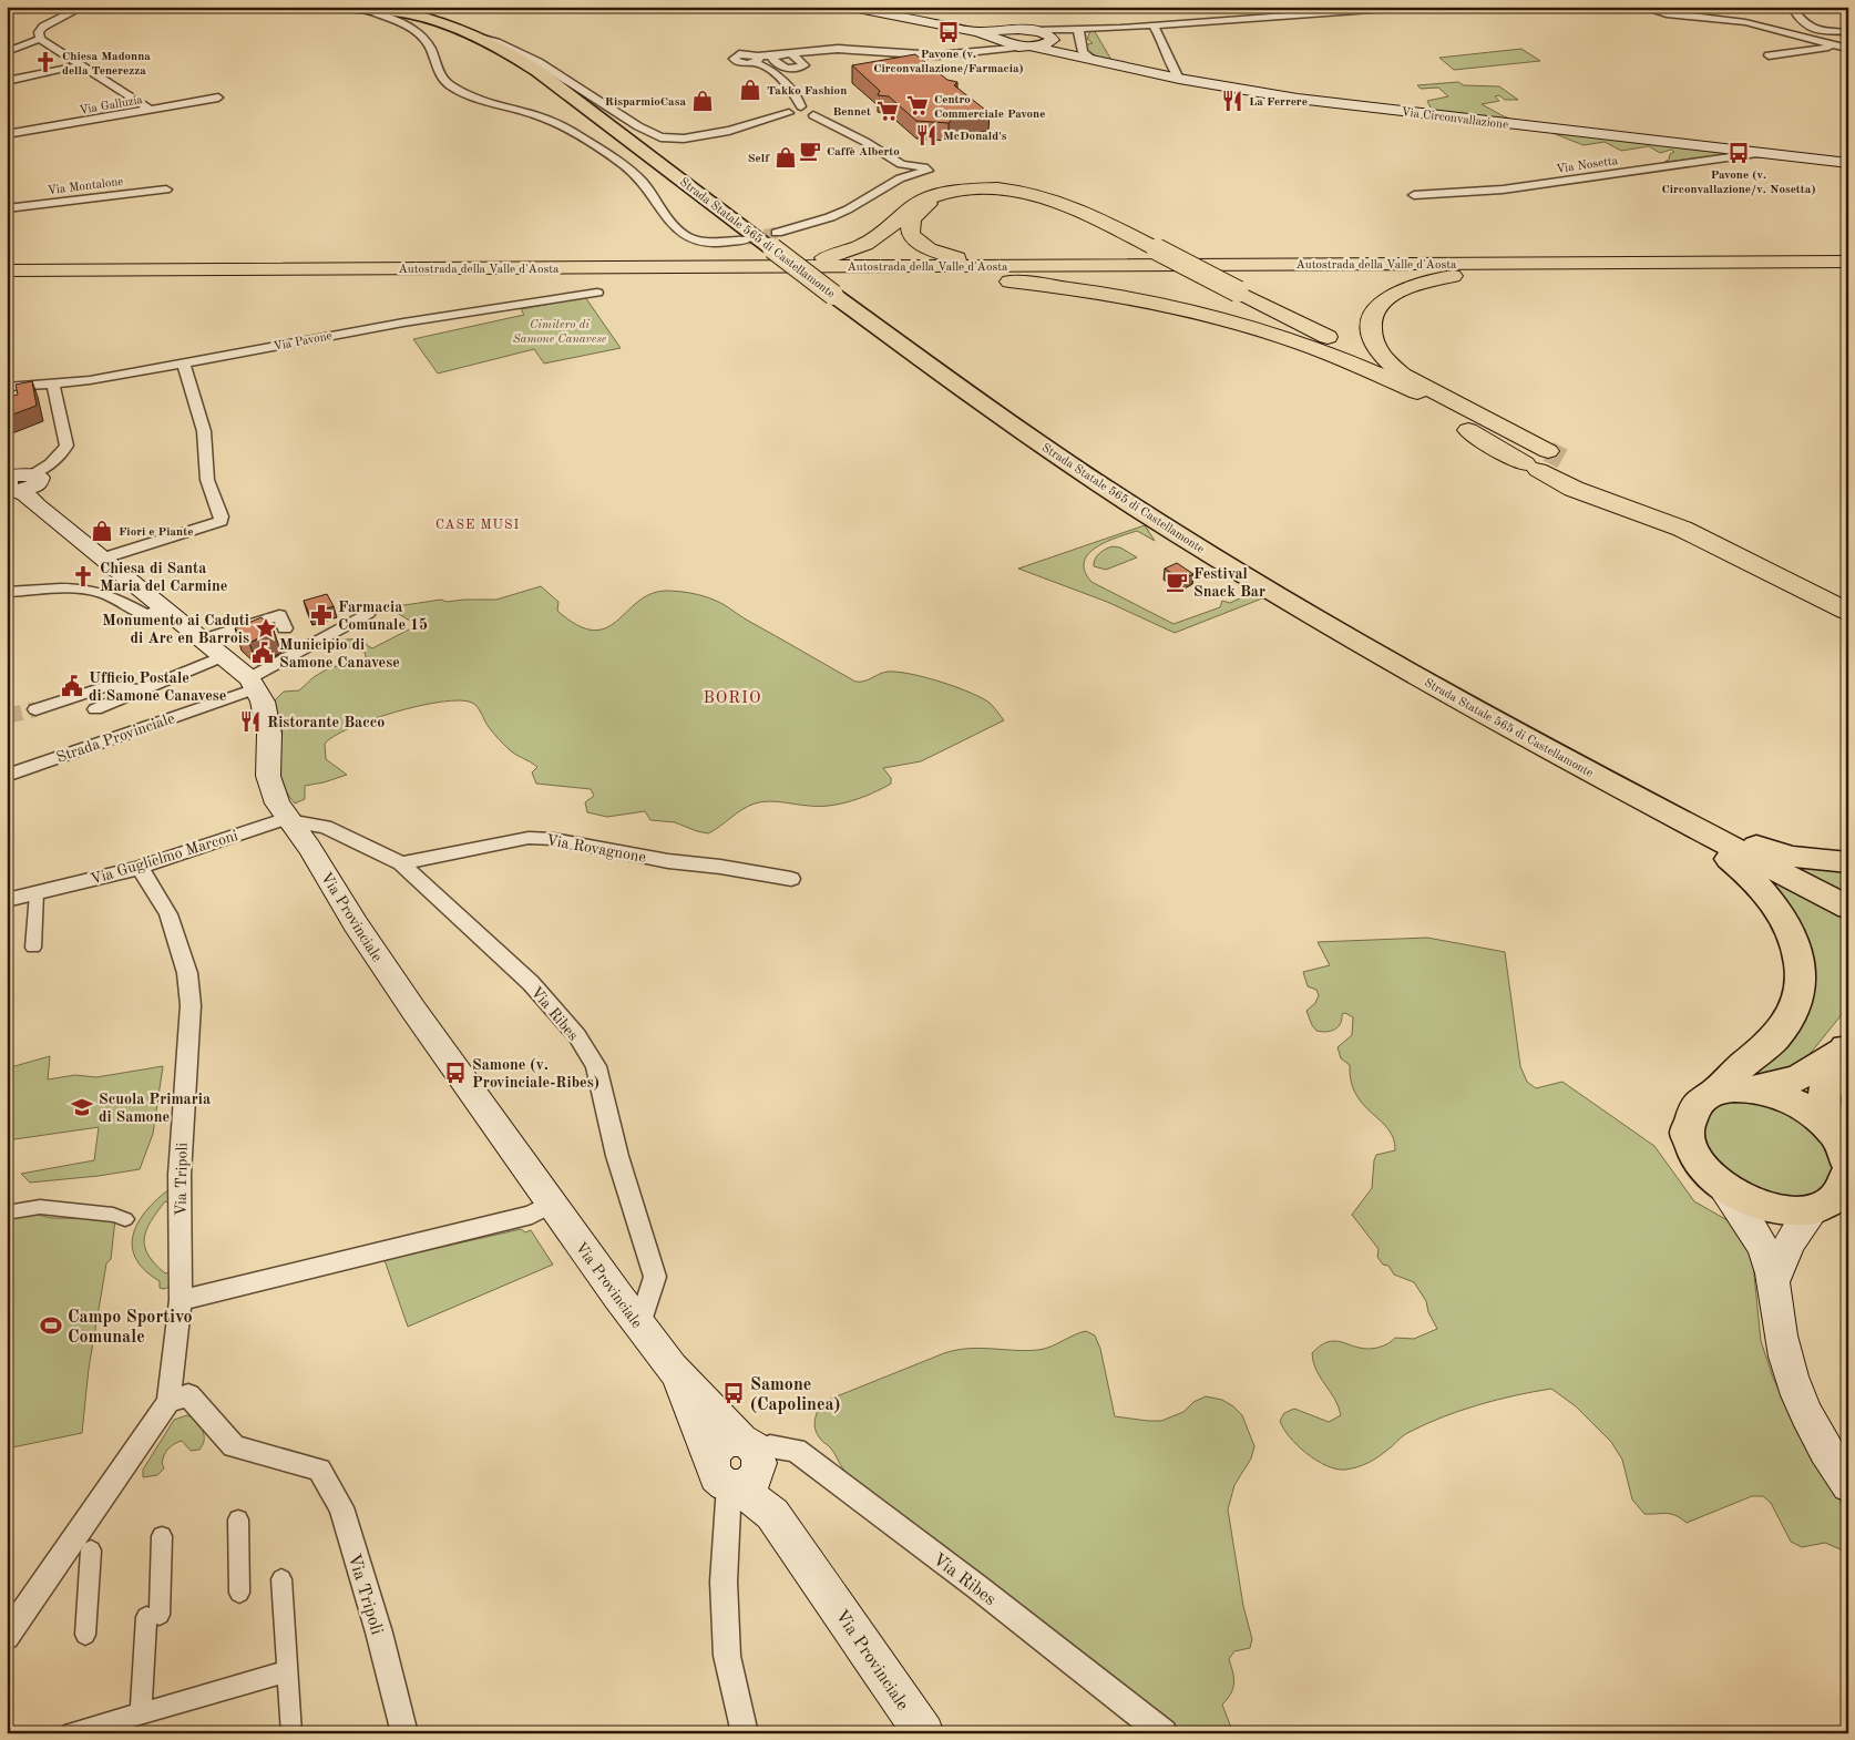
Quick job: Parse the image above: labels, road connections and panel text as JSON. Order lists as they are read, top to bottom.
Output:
{
  "streets": {
    "highway": ["Autostrada della Valle d'Aosta"],
    "main road": ["Via Circonvallazione", "Strada Statale 565 di Castellamonte", "Via Provinciale"],
    "street": [
      "Via Galluzia",
      "Via Nosetta",
      "Via Montalone",
      "Via Pavone",
      "Strada Provinciale",
      "Via Rovagnone",
      "Via Guglielmo Marconi",
      "Via Ribes",
      "Via Tripoli"
    ]
  },
  "crossings": [
    ["Via Circonvallazione", "Via Nosetta"],
    ["Strada Provinciale", "Via Provinciale"],
    ["Via Rovagnone", "Via Ribes"],
    ["Via Guglielmo Marconi", "Via Provinciale"],
    ["Via Guglielmo Marconi", "Via Ribes"],
    ["Via Guglielmo Marconi", "Via Tripoli"],
    ["Via Provinciale", "Via Ribes"]
  ],
  "districts": ["CASE MUSI", "BORIO"],
  "parks": ["Cimitero di Samone Canavese"],
  "places": {
    "bus stop": [
      "Pavone (v. Circonvallazione/Farmacia)",
      "Pavone (v. Circonvallazione/v. Nosetta)",
      "Samone (v. Provinciale-Ribes)",
      "Samone (Capolinea)"
    ],
    "church": ["Chiesa Madonna della Tenerezza", "Chiesa di Santa Maria del Carmine"],
    "shop": [
      "Takko Fashion",
      "RisparmioCasa",
      "Self",
      "Fiori e Piante"
    ],
    "restaurant": ["La Ferrere", "McDonald's", "Ristorante Bacco"],
    "supermarket": ["Centro Commerciale Pavone", "Bennet"],
    "cafe": ["Caffè Alberto", "Festival Snack Bar"],
    "pharmacy": ["Farmacia Comunale 15"],
    "place": ["Monumento ai Caduti di Arc en Barrois"],
    "public building": ["Municipio di Samone Canavese", "Ufficio Postale di Samone Canavese"],
    "school or university": ["Scuola Primaria di Samone"],
    "sports": ["Campo Sportivo Comunale"]
  }
}
